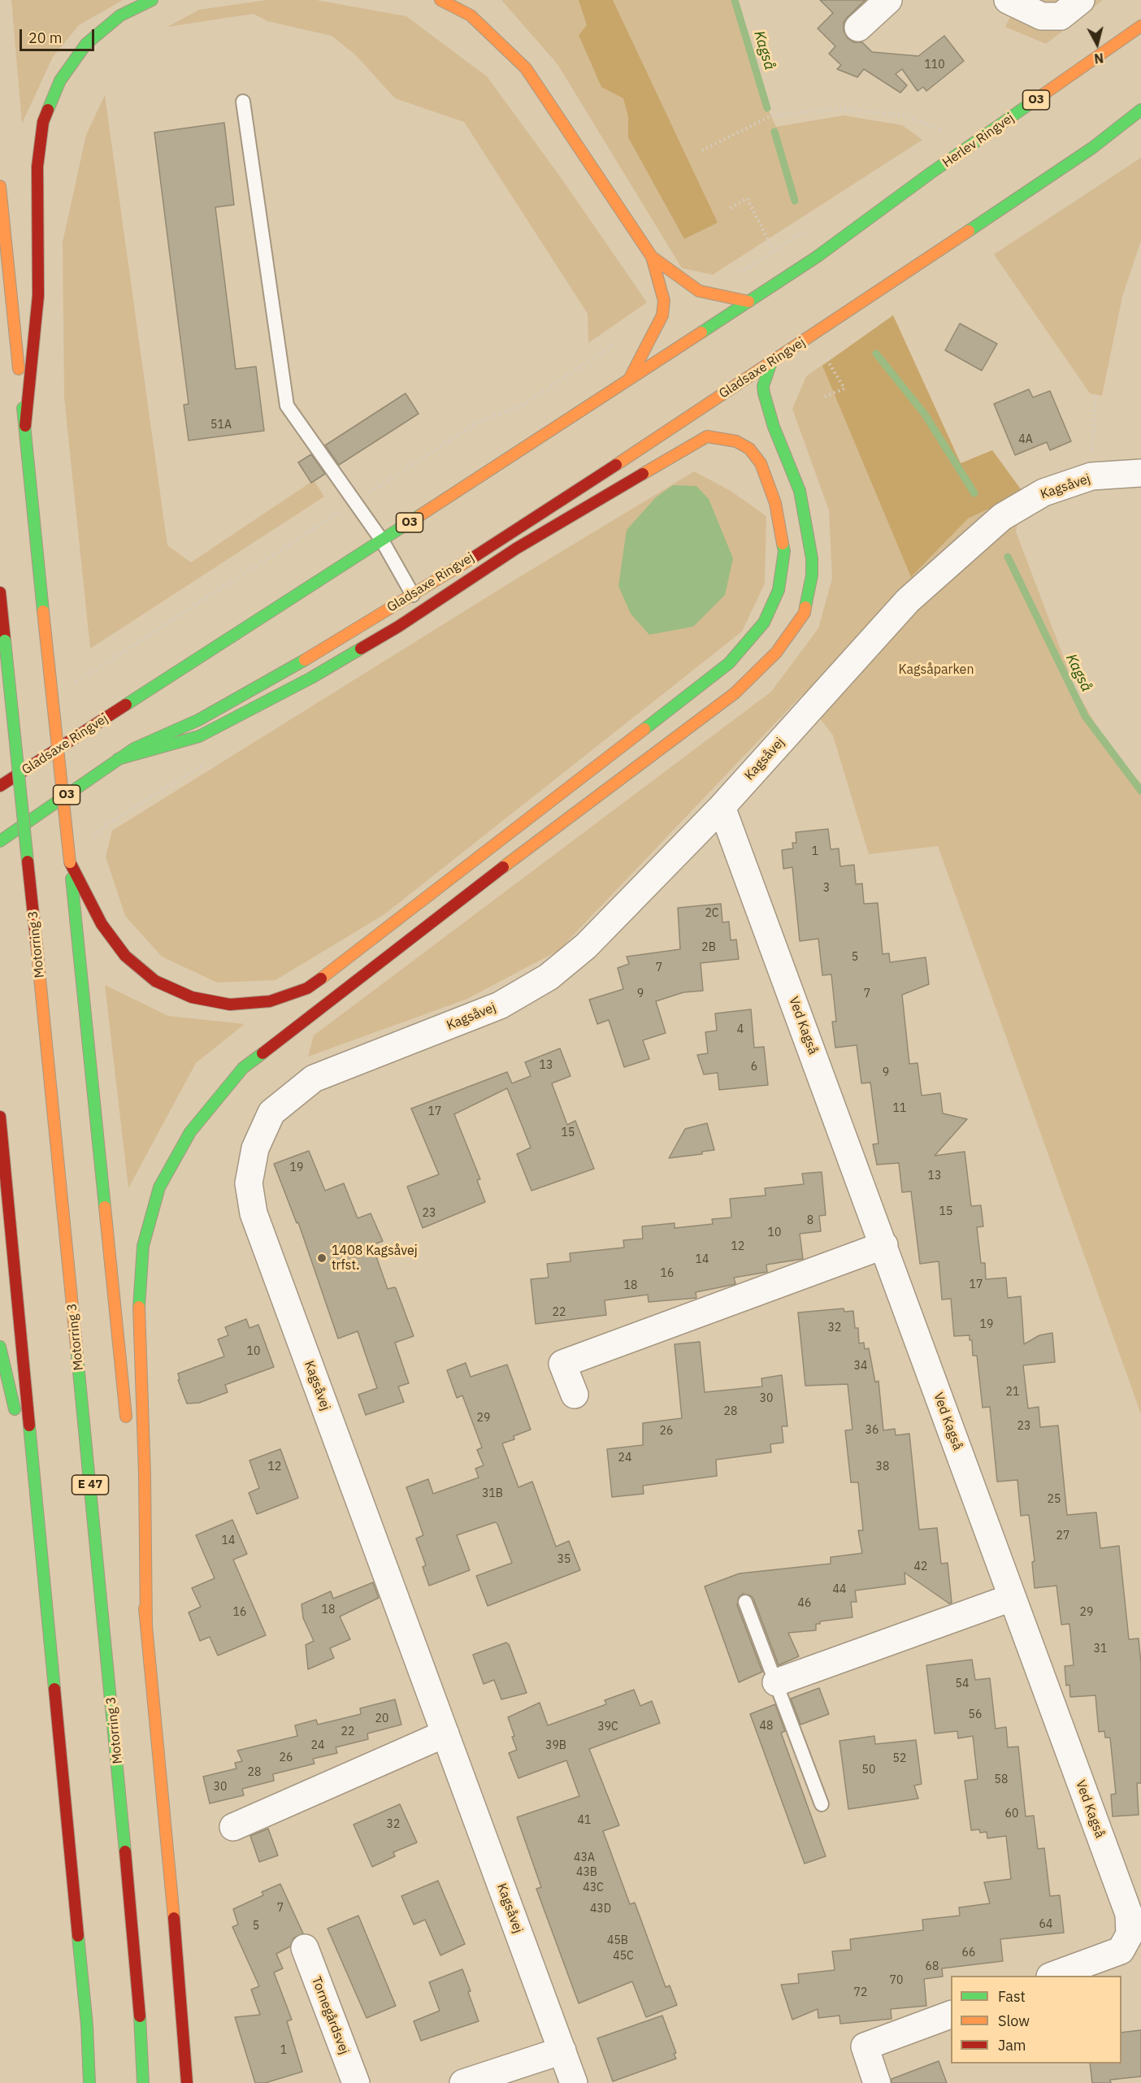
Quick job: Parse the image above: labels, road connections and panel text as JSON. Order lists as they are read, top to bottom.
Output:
{
  "streets": {
    "main road": [
      "O3",
      "Herlev Ringvej",
      "Gladsaxe Ringvej",
      "Motorring 3",
      "E 47"
    ],
    "street": ["Kagsåvej", "Ved Kagså", "Tornegårdsvej"]
  },
  "crossings": [
    ["Herlev Ringvej", "Gladsaxe Ringvej"],
    ["Kagsåvej", "Ved Kagså"]
  ],
  "water": ["Kagså"],
  "parks": ["Kagsåparken"],
  "places": ["1408 Kagsåvej trfst."],
  "house_numbers": [
    "110",
    "51A",
    "4A",
    "1",
    "3",
    "2C",
    "2B",
    "5",
    "7",
    "9",
    "7",
    "4",
    "13",
    "6",
    "9",
    "11",
    "17",
    "15",
    "19",
    "13",
    "15",
    "23",
    "8",
    "10",
    "12",
    "14",
    "16",
    "17",
    "18",
    "22",
    "19",
    "32",
    "10",
    "34",
    "21",
    "30",
    "28",
    "29",
    "23",
    "36",
    "26",
    "24",
    "12",
    "38",
    "31B",
    "25",
    "27",
    "14",
    "35",
    "42",
    "44",
    "46",
    "18",
    "16",
    "29",
    "31",
    "54",
    "56",
    "20",
    "48",
    "39C",
    "22",
    "24",
    "39B",
    "26",
    "52",
    "50",
    "28",
    "58",
    "30",
    "60",
    "41",
    "32",
    "43A",
    "43B",
    "43C",
    "7",
    "43D",
    "64",
    "5",
    "45B",
    "66",
    "45C",
    "68",
    "70",
    "72",
    "1"
  ],
  "legend": ["Fast", "Slow", "Jam"],
  "scale_bar": "20 m",
  "north": "bottom"
}
